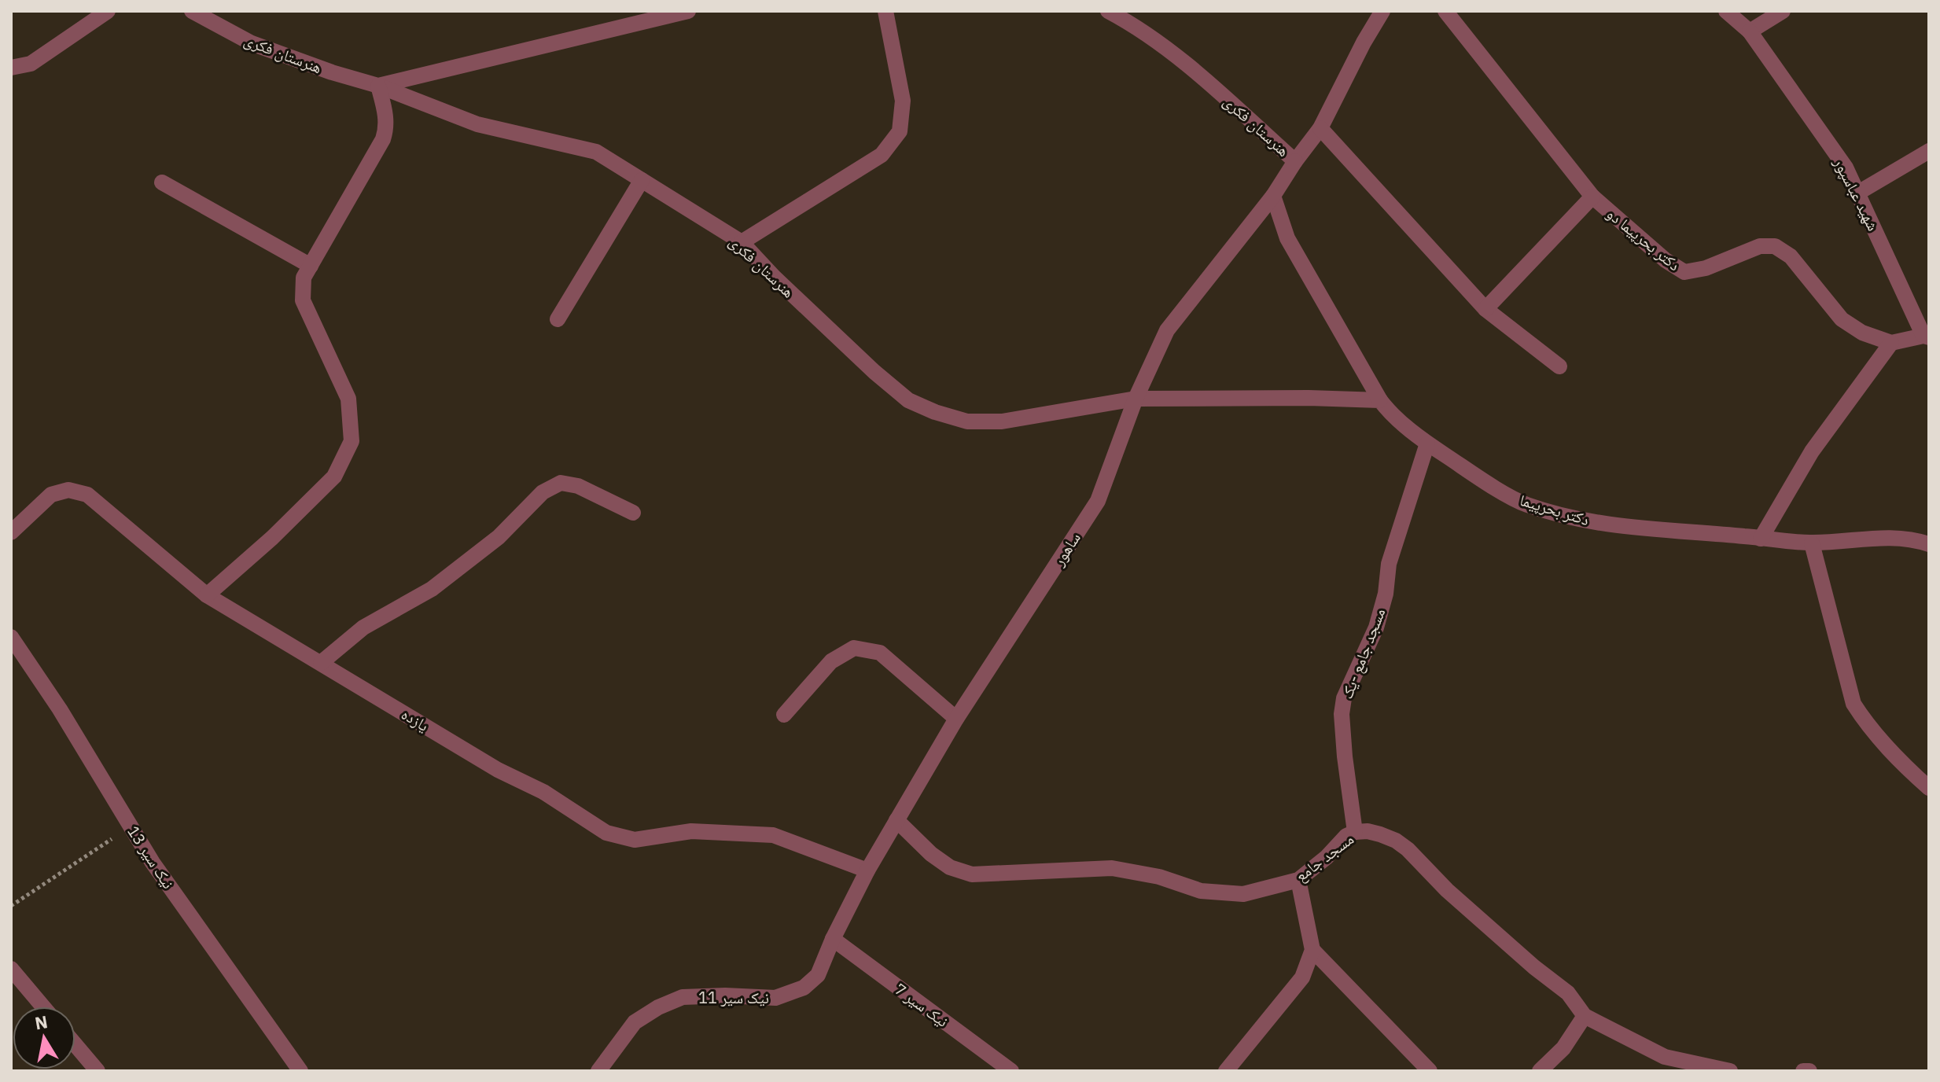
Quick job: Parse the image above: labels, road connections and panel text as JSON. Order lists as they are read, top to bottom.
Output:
{
  "streets": {
    "street": [
      "هنرستان فکری",
      "شهید عباسپور",
      "دکتر بحرپیما دو",
      "دکتر بحرپیما",
      "ساهور",
      "مسجد جامع -یک",
      "یازده",
      "نیک سیر 13",
      "مسجد جامع",
      "نیک سیر 11",
      "نیک سیر 7"
    ]
  },
  "crossings": [
    ["هنرستان فکری", "ساهور"],
    ["دکتر بحرپیما", "ساهور"],
    ["دکتر بحرپیما", "مسجد جامع -یک"],
    ["ساهور", "یازده"],
    ["ساهور", "مسجد جامع"],
    ["ساهور", "نیک سیر 11"],
    ["ساهور", "نیک سیر 7"],
    ["مسجد جامع -یک", "مسجد جامع"],
    ["نیک سیر 11", "نیک سیر 7"]
  ],
  "north": "top"
}
